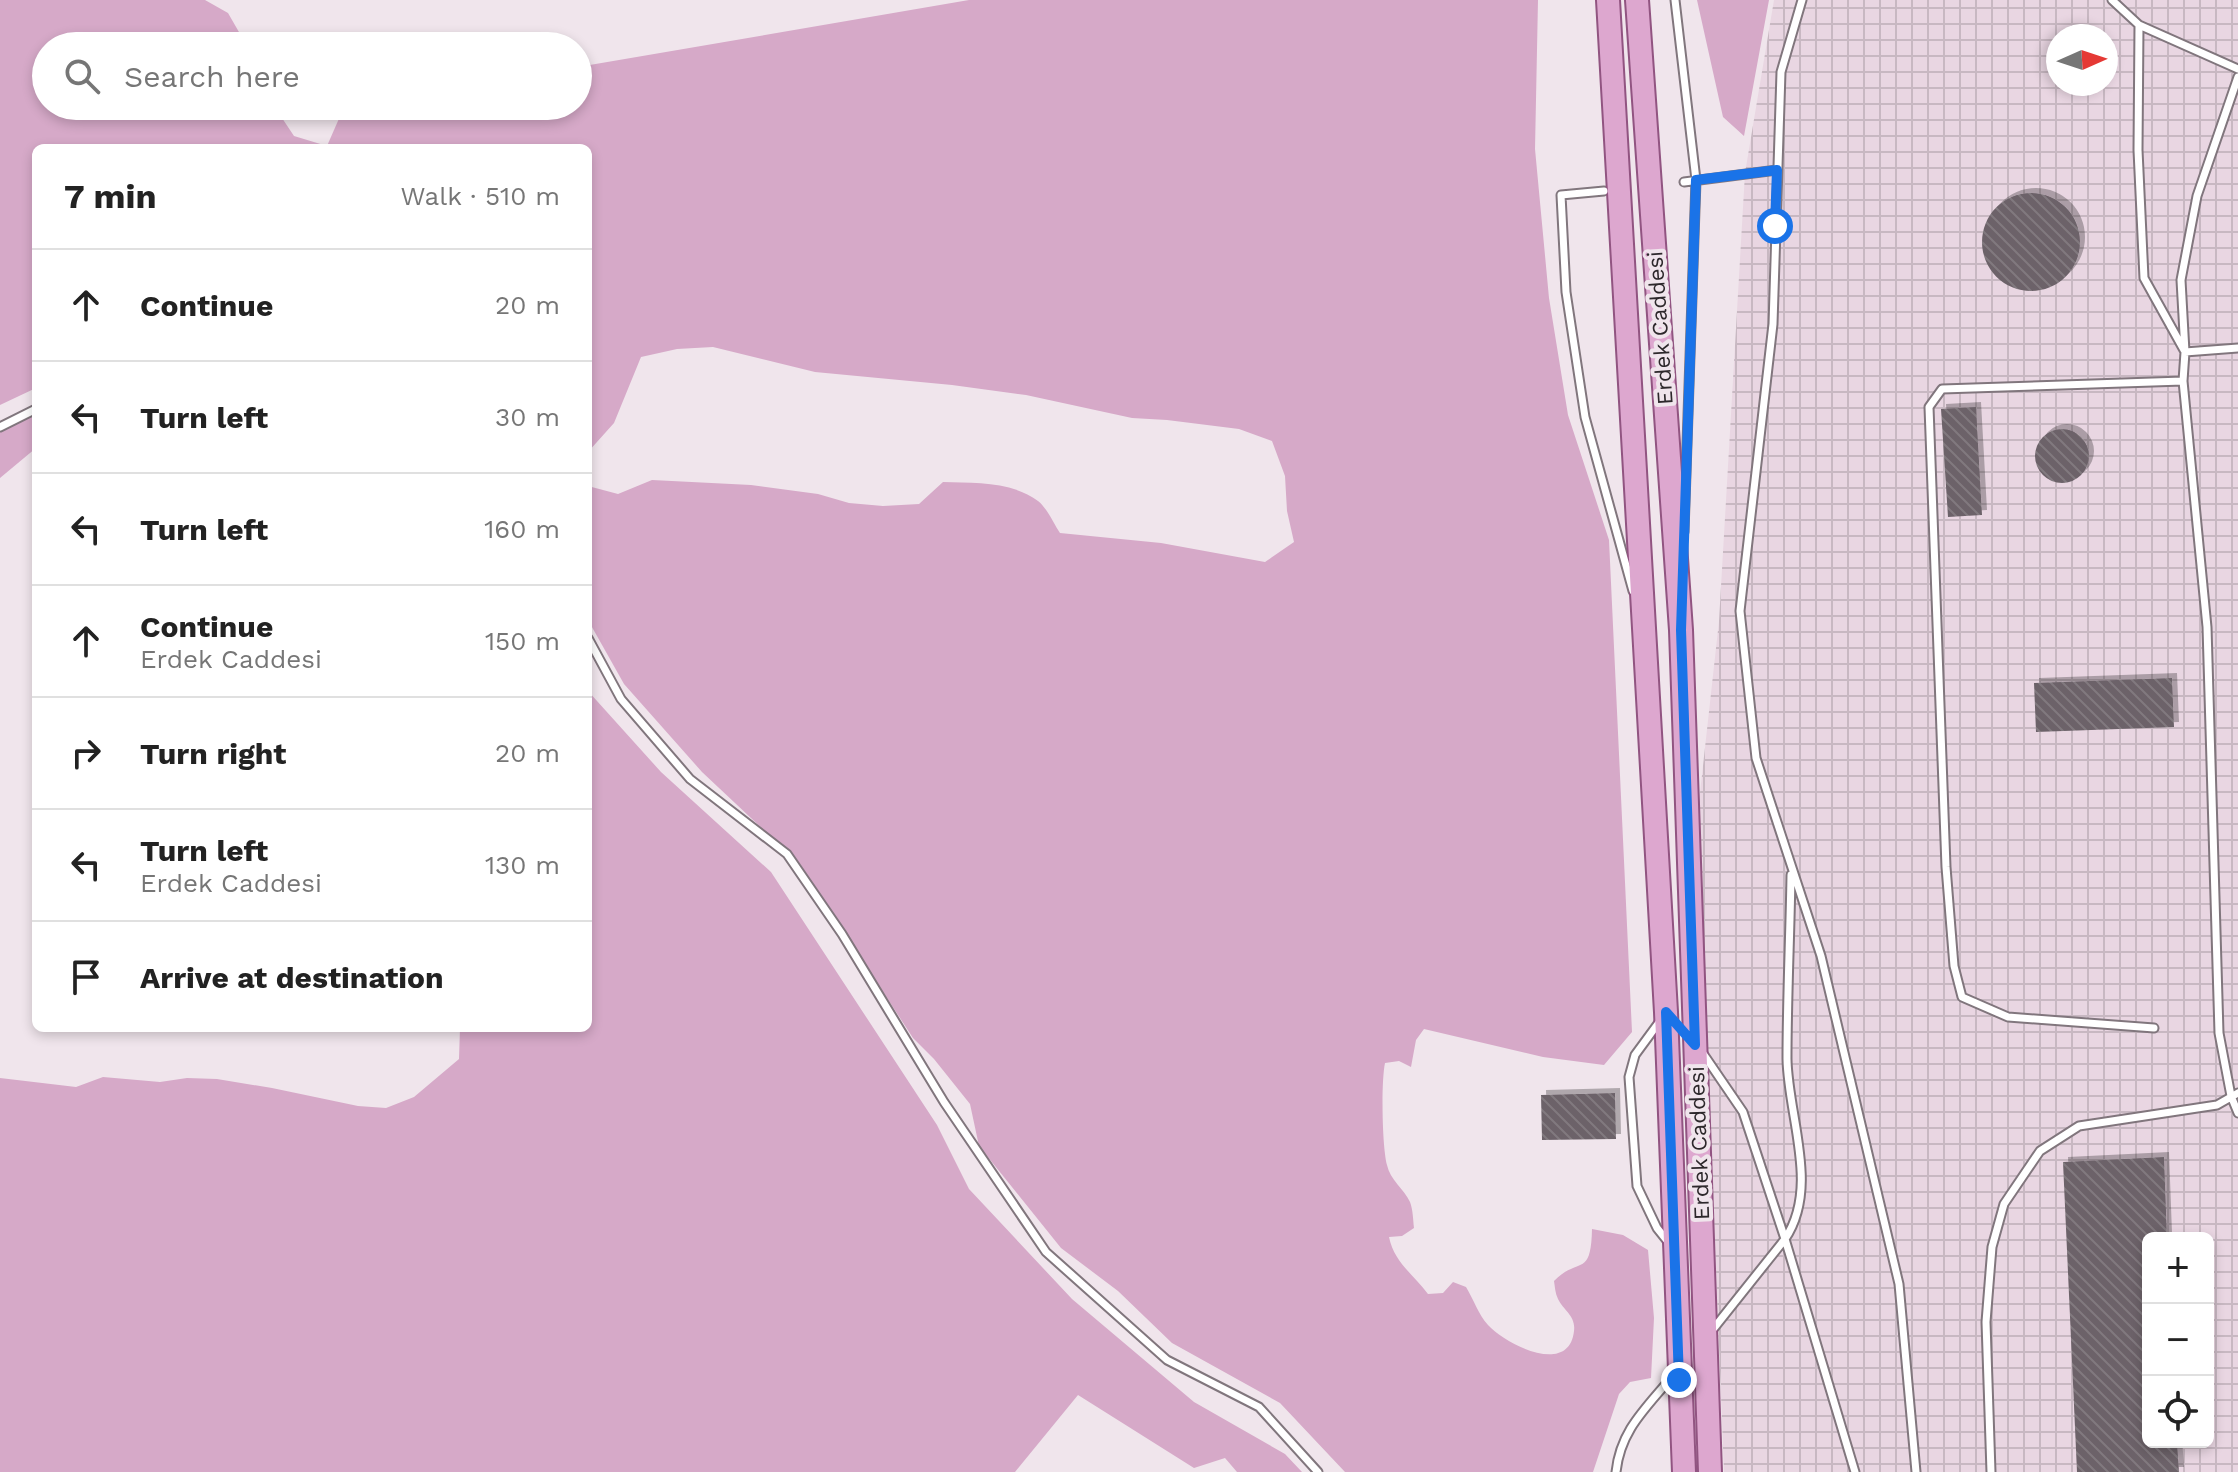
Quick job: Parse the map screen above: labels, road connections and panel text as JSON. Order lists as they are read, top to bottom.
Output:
{
  "streets": {
    "main road": ["Erdek Caddesi"]
  },
  "north": "right",
  "page": {
    "search": "Search here",
    "heading": ["7 min", "Walk · 510 m"],
    "list": [
      ["Continue", "20 m"],
      ["Turn left", "30 m"],
      ["Turn left", "160 m"],
      ["Continue", "Erdek Caddesi", "150 m"],
      ["Turn right", "20 m"],
      ["Turn left", "Erdek Caddesi", "130 m"],
      "Arrive at destination"
    ],
    "map_buttons": ["+", "−"]
  }
}
